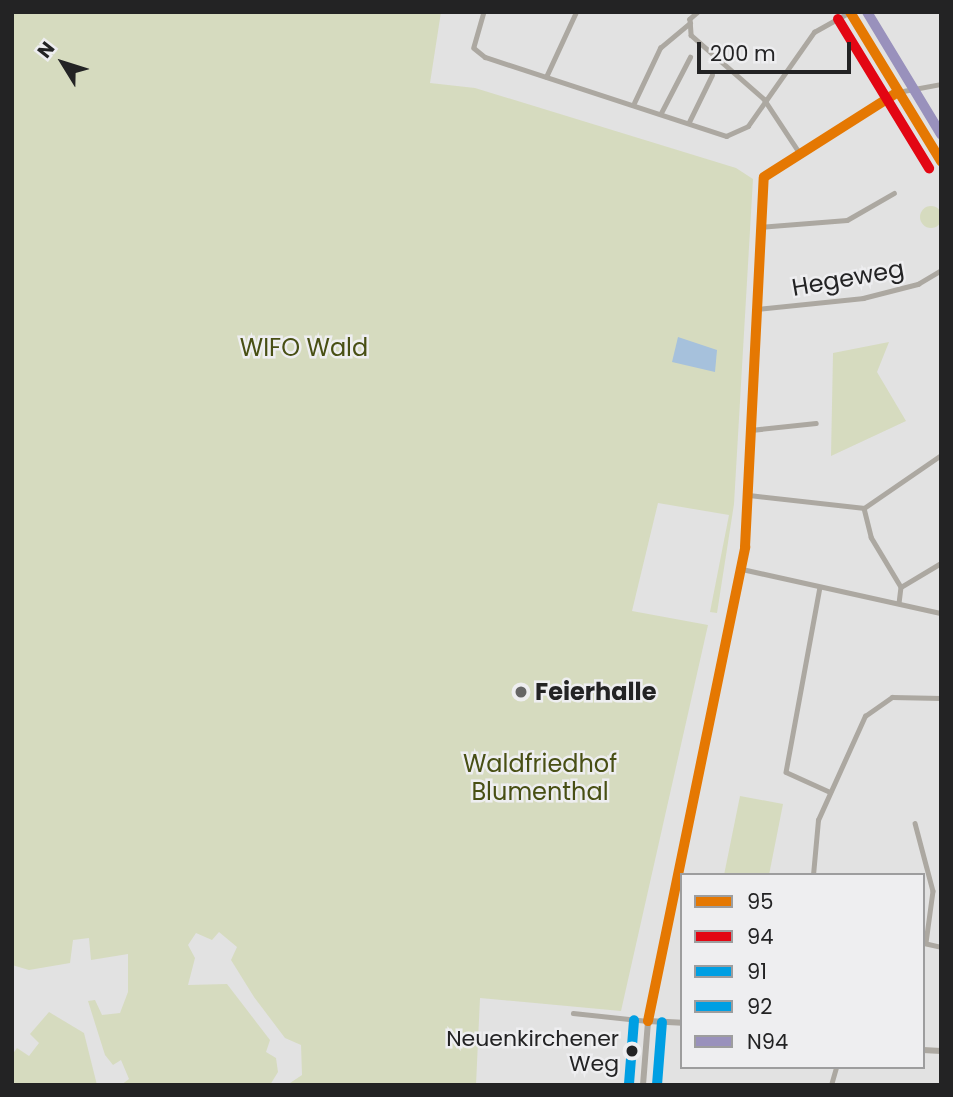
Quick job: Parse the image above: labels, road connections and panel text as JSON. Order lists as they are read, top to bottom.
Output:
{
  "streets": {
    "street": ["Hegeweg"]
  },
  "parks": ["WIFO Wald", "Waldfriedhof Blumenthal"],
  "places": ["Feierhalle", "Neuenkirchener Weg"],
  "lines": [
    "transit line 95",
    "transit line N94",
    "transit line 94",
    "transit line 92",
    "transit line 91"
  ],
  "legend": [
    "95",
    "94",
    "91",
    "92",
    "N94"
  ],
  "scale_bar": "200 m",
  "north": "top left"
}
